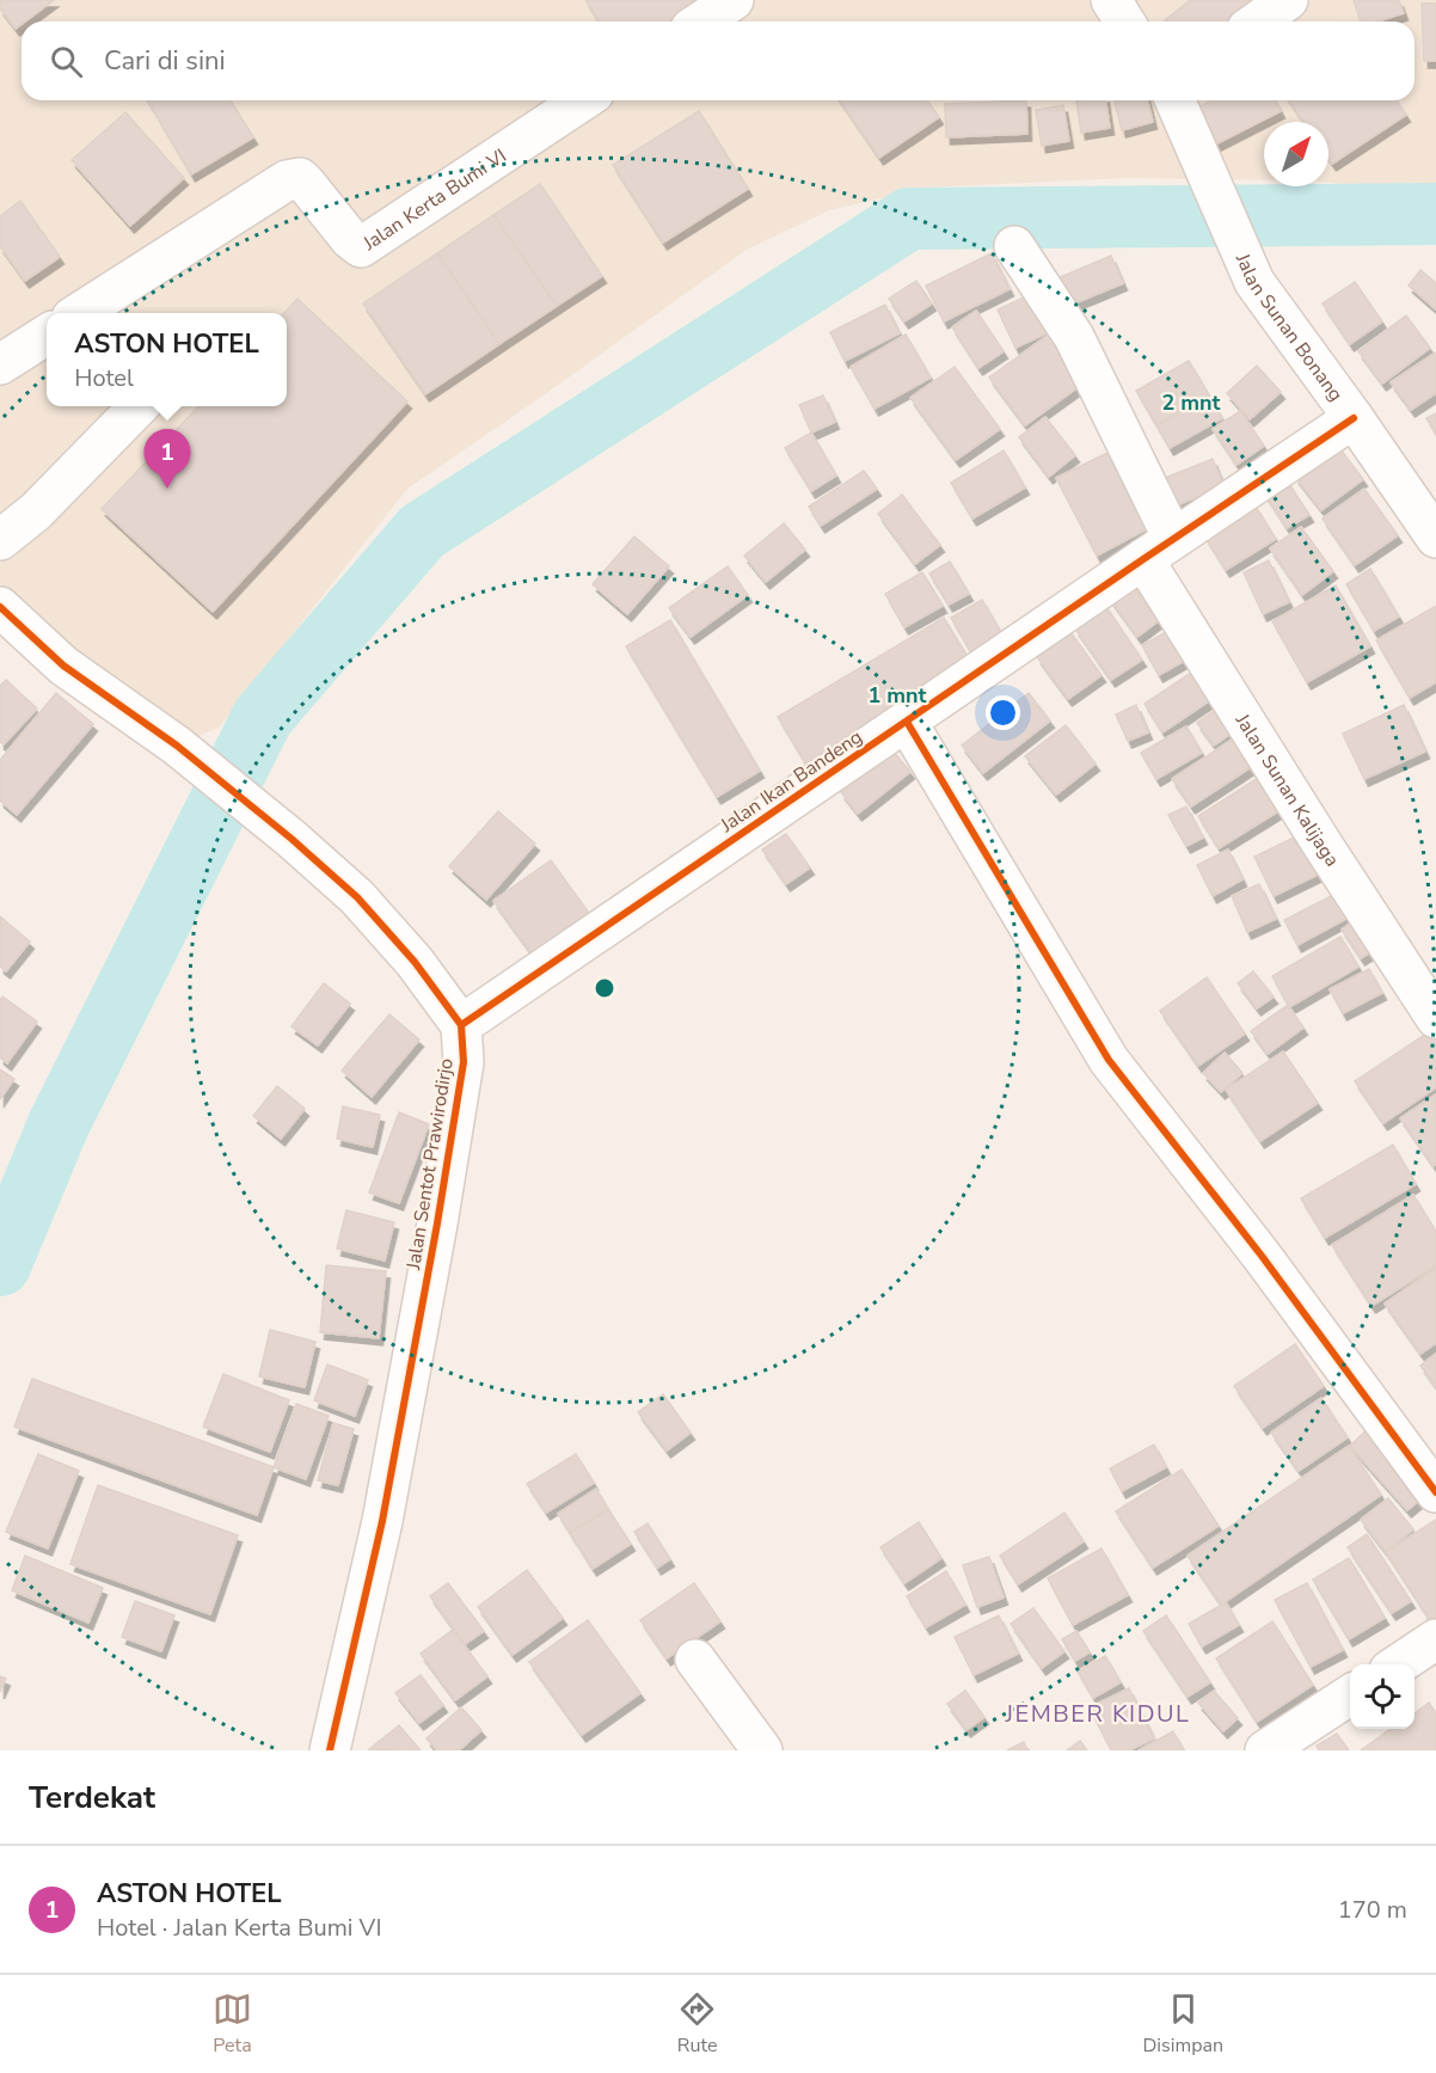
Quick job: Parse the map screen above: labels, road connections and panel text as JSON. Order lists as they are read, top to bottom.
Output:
{
  "streets": {
    "street": [
      "Jalan Kerta Bumi VI",
      "Jalan Sunan Bonang",
      "Jalan Ikan Bandeng",
      "Jalan Sunan Kalijaga",
      "Jalan Sentot Prawirodirjo"
    ]
  },
  "crossings": [
    ["Jalan Sunan Bonang", "Jalan Ikan Bandeng"],
    ["Jalan Ikan Bandeng", "Jalan Sunan Kalijaga"],
    ["Jalan Ikan Bandeng", "Jalan Sentot Prawirodirjo"]
  ],
  "districts": ["JEMBER KIDUL"],
  "north": "top right",
  "page": {
    "search": "Cari di sini",
    "popup": ["ASTON HOTEL", "Hotel"],
    "pins": "1",
    "heading": "Terdekat",
    "list": [
      {
        "mark": "1",
        "name": "ASTON HOTEL",
        "note": "Hotel · Jalan Kerta Bumi VI",
        "value": "170 m"
      }
    ],
    "nav": ["Peta", "Rute", "Disimpan"]
  },
  "rings": ["2 mnt", "1 mnt"]
}
